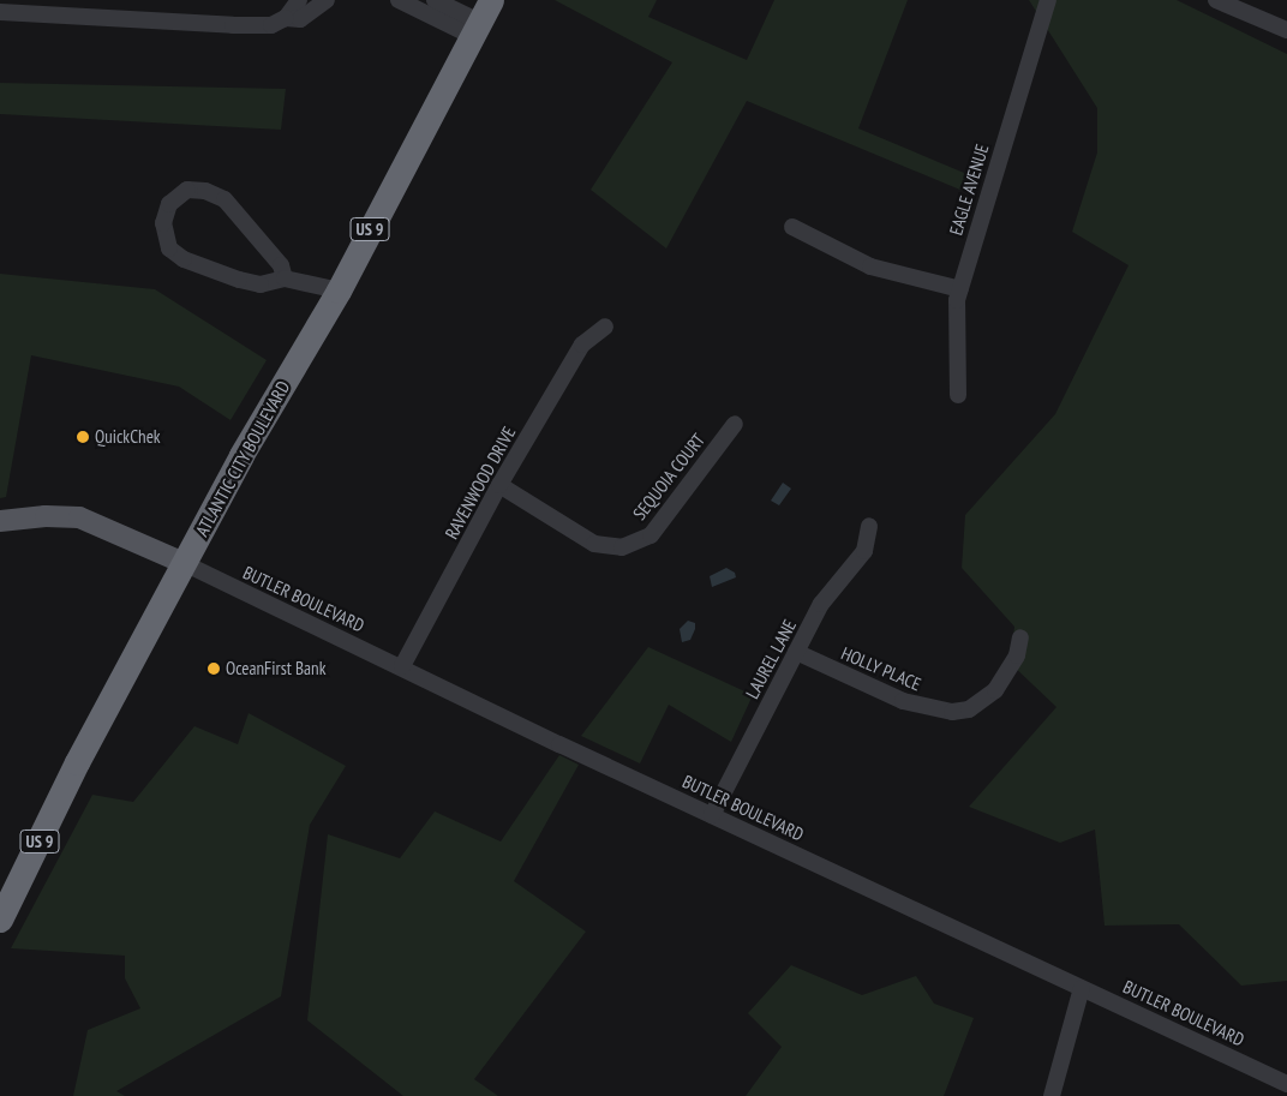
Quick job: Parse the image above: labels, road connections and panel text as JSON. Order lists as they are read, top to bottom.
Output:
{
  "streets": {
    "highway": ["US 9", "ATLANTIC CITY BOULEVARD"],
    "street": [
      "EAGLE AVENUE",
      "SEQUOIA COURT",
      "RAVENWOOD DRIVE",
      "BUTLER BOULEVARD",
      "LAUREL LANE",
      "HOLLY PLACE"
    ]
  },
  "crossings": [
    ["ATLANTIC CITY BOULEVARD", "BUTLER BOULEVARD"],
    ["SEQUOIA COURT", "RAVENWOOD DRIVE"],
    ["RAVENWOOD DRIVE", "BUTLER BOULEVARD"],
    ["BUTLER BOULEVARD", "LAUREL LANE"],
    ["LAUREL LANE", "HOLLY PLACE"]
  ],
  "places": ["QuickChek", "OceanFirst Bank"]
}
